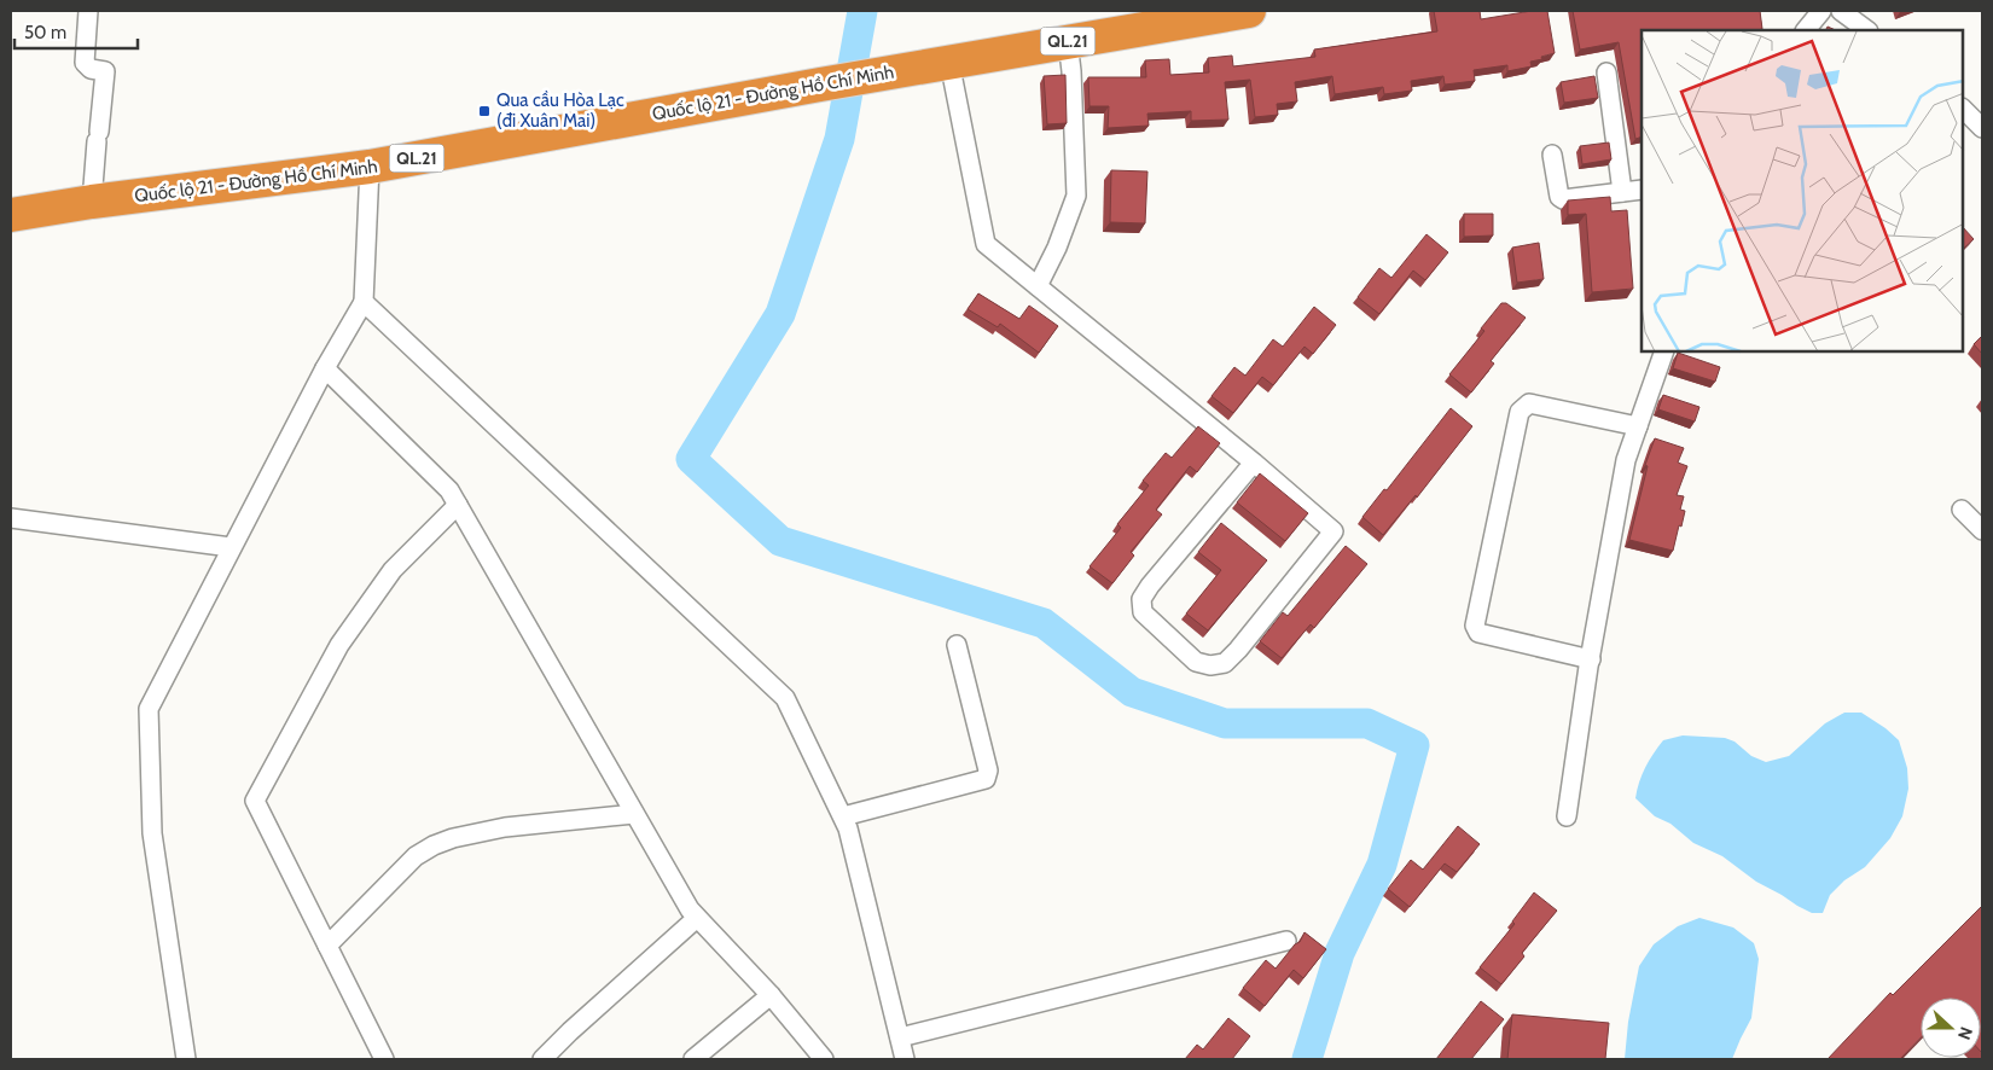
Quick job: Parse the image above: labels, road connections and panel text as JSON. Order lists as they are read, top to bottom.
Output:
{
  "streets": {
    "highway": ["QL.21", "Quốc lộ 21 - Đường Hồ Chí Minh"]
  },
  "places": {
    "transit": ["Qua cầu Hòa Lạc (đi Xuân Mai)"]
  },
  "scale_bar": "50 m",
  "north": "right"
}
